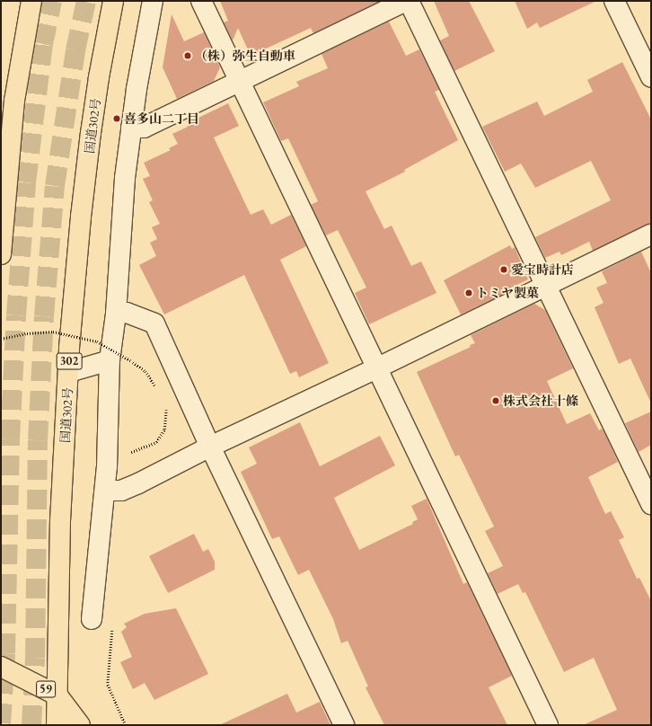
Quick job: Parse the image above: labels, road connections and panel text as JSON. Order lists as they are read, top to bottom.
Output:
{
  "streets": {
    "main road": ["国道302号", "302", "59"]
  },
  "crossings": [
    ["国道302号", "59"]
  ],
  "places": [
    "（株）弥生自動車",
    "喜多山二丁目",
    "愛宝時計店",
    "トミヤ製菓",
    "株式会社十條"
  ]
}
